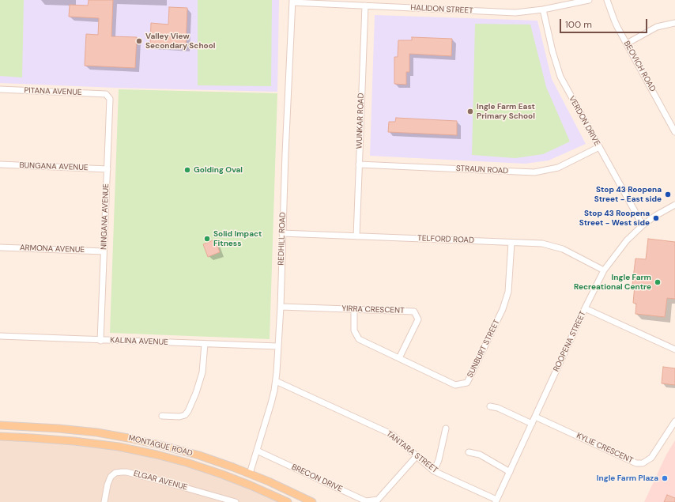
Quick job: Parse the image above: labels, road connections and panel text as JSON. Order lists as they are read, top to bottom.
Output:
{
  "streets": {
    "main road": ["MONTAGUE ROAD"],
    "street": [
      "HALIDON STREET",
      "BEOVICH ROAD",
      "PITANA AVENUE",
      "WUNKAR ROAD",
      "VERDON DRIVE",
      "BUNGANA AVENUE",
      "STRAUN ROAD",
      "NINGANA AVENUE",
      "REDHILL ROAD",
      "TELFORD ROAD",
      "ARMONA AVENUE",
      "YIRRA CRESCENT",
      "KALINA AVENUE",
      "ROOPENA STREET",
      "SUNBURT STREET",
      "KYLIE CRESCENT",
      "TANTARA STREET",
      "BRECON DRIVE",
      "ELGAR AVENUE"
    ]
  },
  "crossings": [
    ["HALIDON STREET", "WUNKAR ROAD"],
    ["HALIDON STREET", "VERDON DRIVE"],
    ["HALIDON STREET", "REDHILL ROAD"],
    ["PITANA AVENUE", "NINGANA AVENUE"],
    ["WUNKAR ROAD", "STRAUN ROAD"],
    ["WUNKAR ROAD", "TELFORD ROAD"],
    ["VERDON DRIVE", "STRAUN ROAD"],
    ["VERDON DRIVE", "ROOPENA STREET"],
    ["BUNGANA AVENUE", "NINGANA AVENUE"],
    ["NINGANA AVENUE", "ARMONA AVENUE"],
    ["NINGANA AVENUE", "KALINA AVENUE"],
    ["REDHILL ROAD", "TELFORD ROAD"],
    ["REDHILL ROAD", "YIRRA CRESCENT"],
    ["REDHILL ROAD", "KALINA AVENUE"],
    ["REDHILL ROAD", "MONTAGUE ROAD"],
    ["REDHILL ROAD", "TANTARA STREET"],
    ["REDHILL ROAD", "BRECON DRIVE"],
    ["TELFORD ROAD", "ROOPENA STREET"],
    ["TELFORD ROAD", "SUNBURT STREET"],
    ["YIRRA CRESCENT", "SUNBURT STREET"],
    ["ROOPENA STREET", "KYLIE CRESCENT"],
    ["ROOPENA STREET", "TANTARA STREET"],
    ["TANTARA STREET", "BRECON DRIVE"]
  ],
  "places": [
    "Valley View Secondary School",
    "Ingle Farm East Primary School",
    "Golding Oval",
    "Stop 43 Roopena Street - East side",
    "Stop 43 Roopena Street - West side",
    "Solid Impact Fitness",
    "Ingle Farm Recreational Centre",
    "Ingle Farm Plaza"
  ],
  "scale_bar": "100 m"
}
